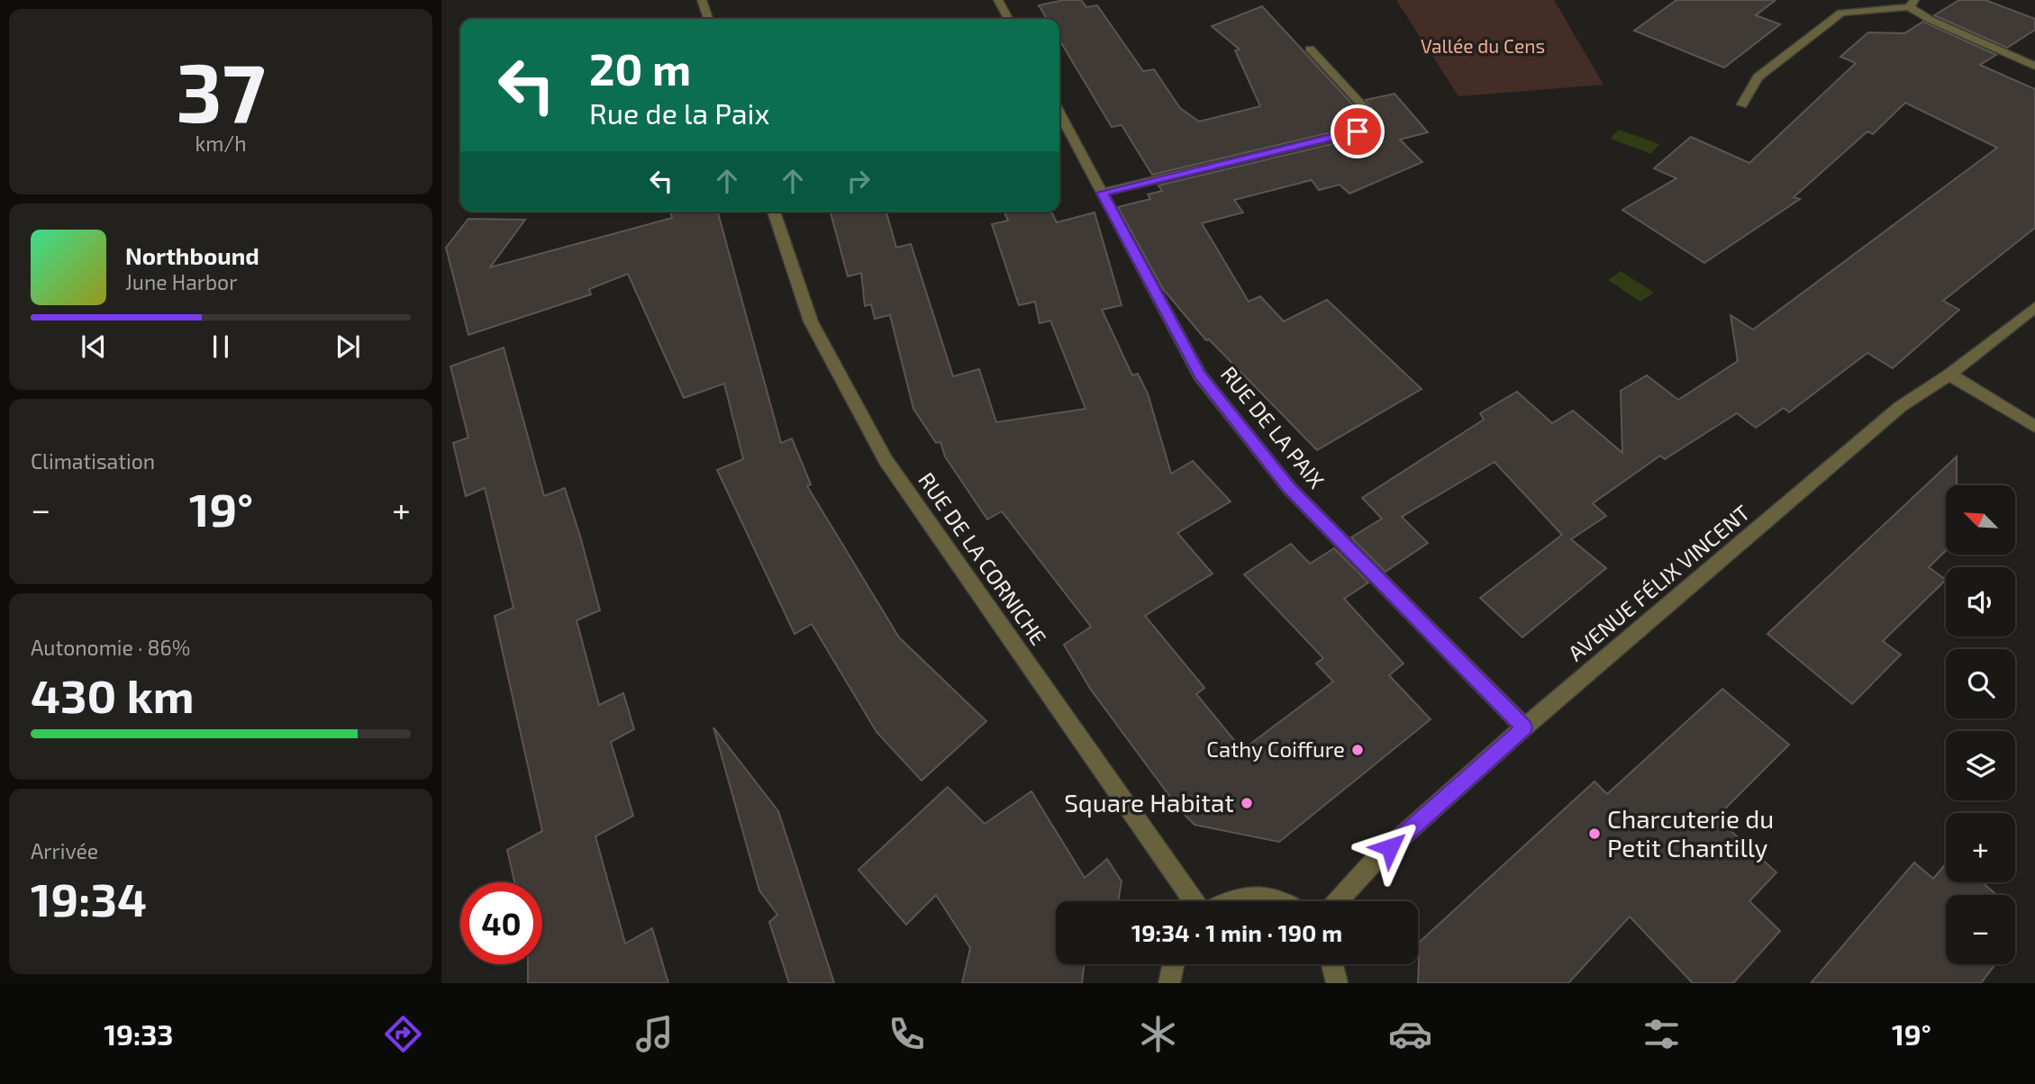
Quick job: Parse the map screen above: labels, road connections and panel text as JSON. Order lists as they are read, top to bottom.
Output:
{
  "streets": {
    "street": ["RUE DE LA PAIX", "RUE DE LA CORNICHE", "AVENUE FÉLIX VINCENT"]
  },
  "crossings": [
    ["RUE DE LA PAIX", "AVENUE FÉLIX VINCENT"]
  ],
  "parks": ["Vallée du Cens"],
  "places": ["Cathy Coiffure", "Square Habitat", "Charcuterie du Petit Chantilly"],
  "north": "top left",
  "page": {
    "tile": [
      ["37", "km/h"],
      "Climatisation",
      ["Autonomie · 86%", "430 km"],
      ["Arrivée", "19:34"]
    ],
    "turn": ["20 m", "Rue de la Paix"],
    "song": ["Northbound", "June Harbor"],
    "heat": ["−", "19°", "+"],
    "map_buttons": ["+", "−"],
    "limit": "40",
    "trip": "19:34 · 1 min · 190 m",
    "tabs": ["19:33", "19°"]
  }
}
